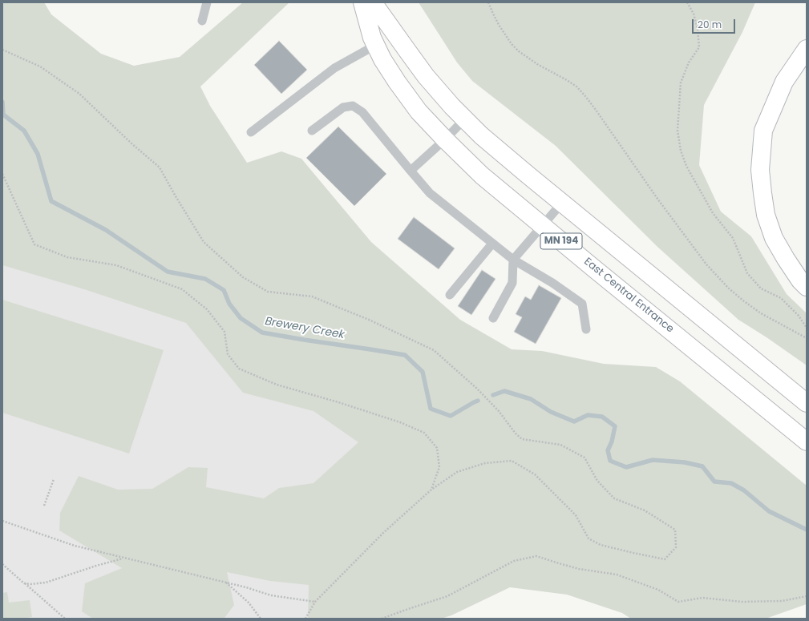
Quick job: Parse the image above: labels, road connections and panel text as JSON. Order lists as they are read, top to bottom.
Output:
{
  "streets": {
    "main road": ["MN 194", "East Central Entrance"]
  },
  "water": ["Brewery Creek"],
  "scale_bar": "20 m"
}
